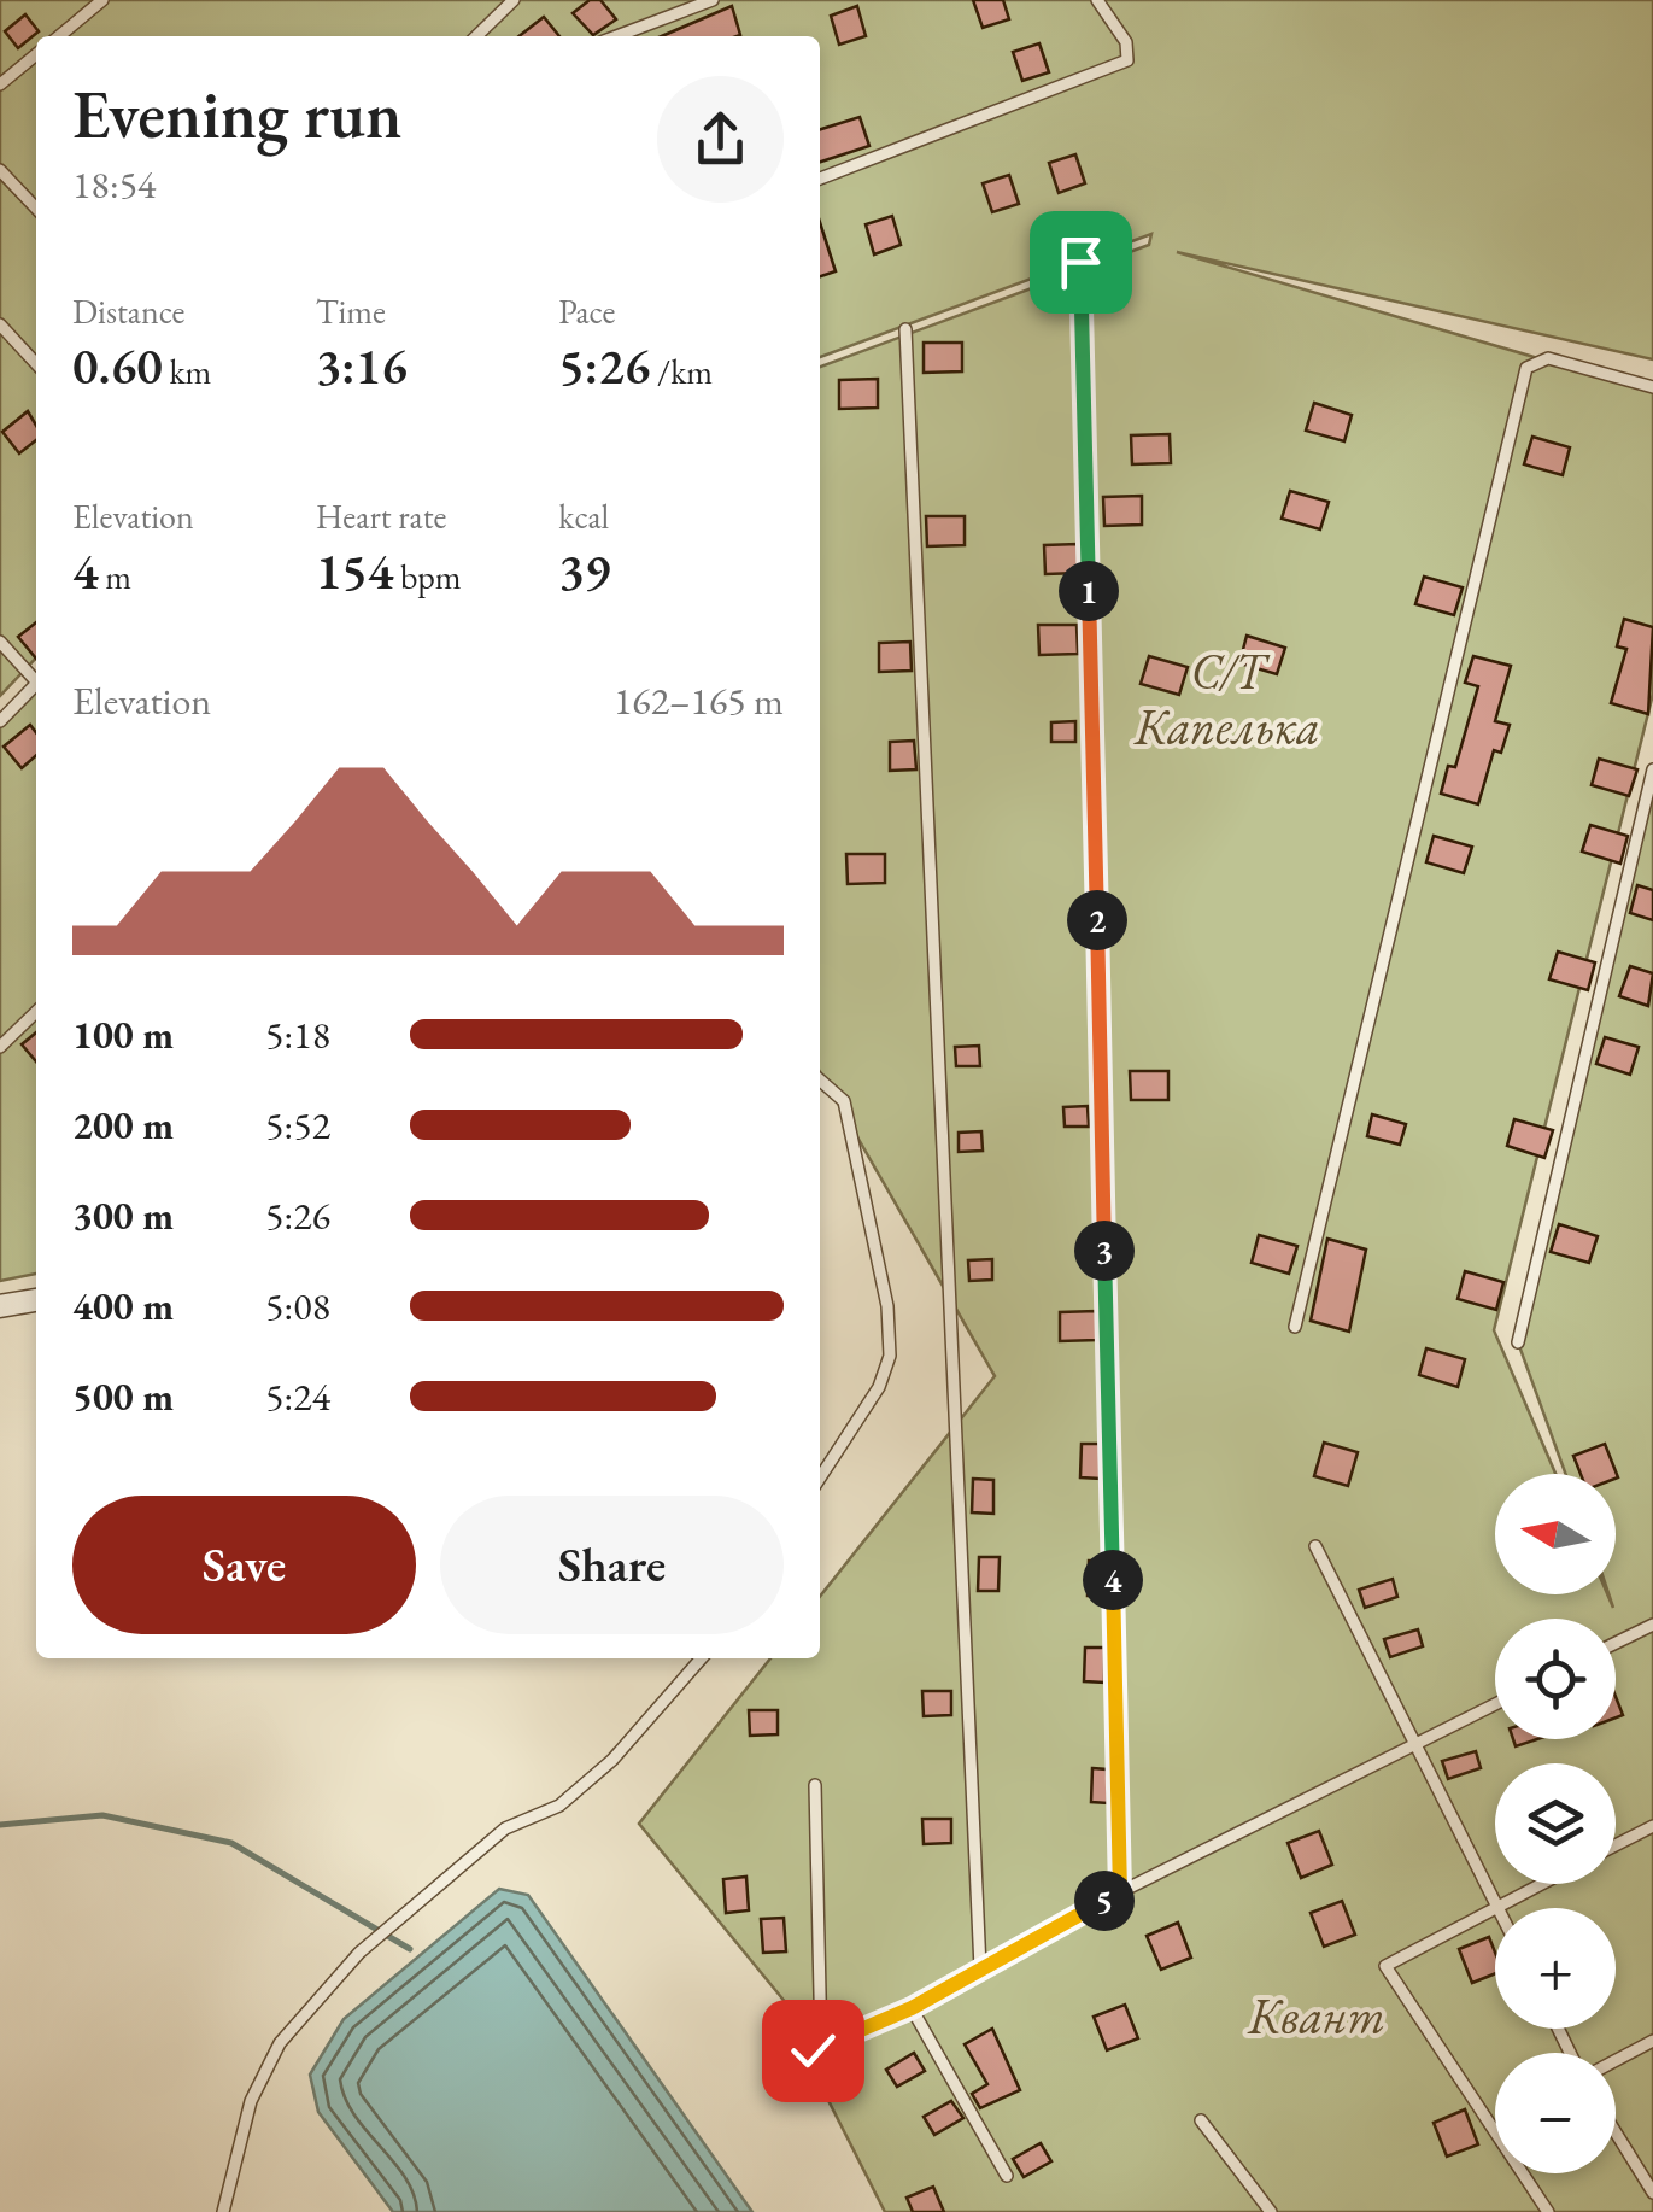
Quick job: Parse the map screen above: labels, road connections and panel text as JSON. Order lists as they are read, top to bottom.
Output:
{
  "parks": ["С/Т Капелька", "Квант"],
  "north": "left",
  "page": {
    "heading": ["Evening run", "18:54"],
    "stats": [
      ["Distance", "0.60 km"],
      ["Time", "3:16"],
      ["Pace", "5:26 /km"],
      ["Elevation", "4 m"],
      ["Heart rate", "154 bpm"],
      ["kcal", "39"]
    ],
    "pins": [
      "1",
      "2",
      "3",
      "4",
      "5"
    ],
    "chart": ["Elevation", "162–165 m"],
    "list": [
      {
        "name": "100 m",
        "note": "5:18"
      },
      {
        "name": "200 m",
        "note": "5:52"
      },
      {
        "name": "300 m",
        "note": "5:26"
      },
      {
        "name": "400 m",
        "note": "5:08"
      },
      {
        "name": "500 m",
        "note": "5:24"
      }
    ],
    "buttons": ["Save", "Share"],
    "map_buttons": ["+", "−"]
  }
}
